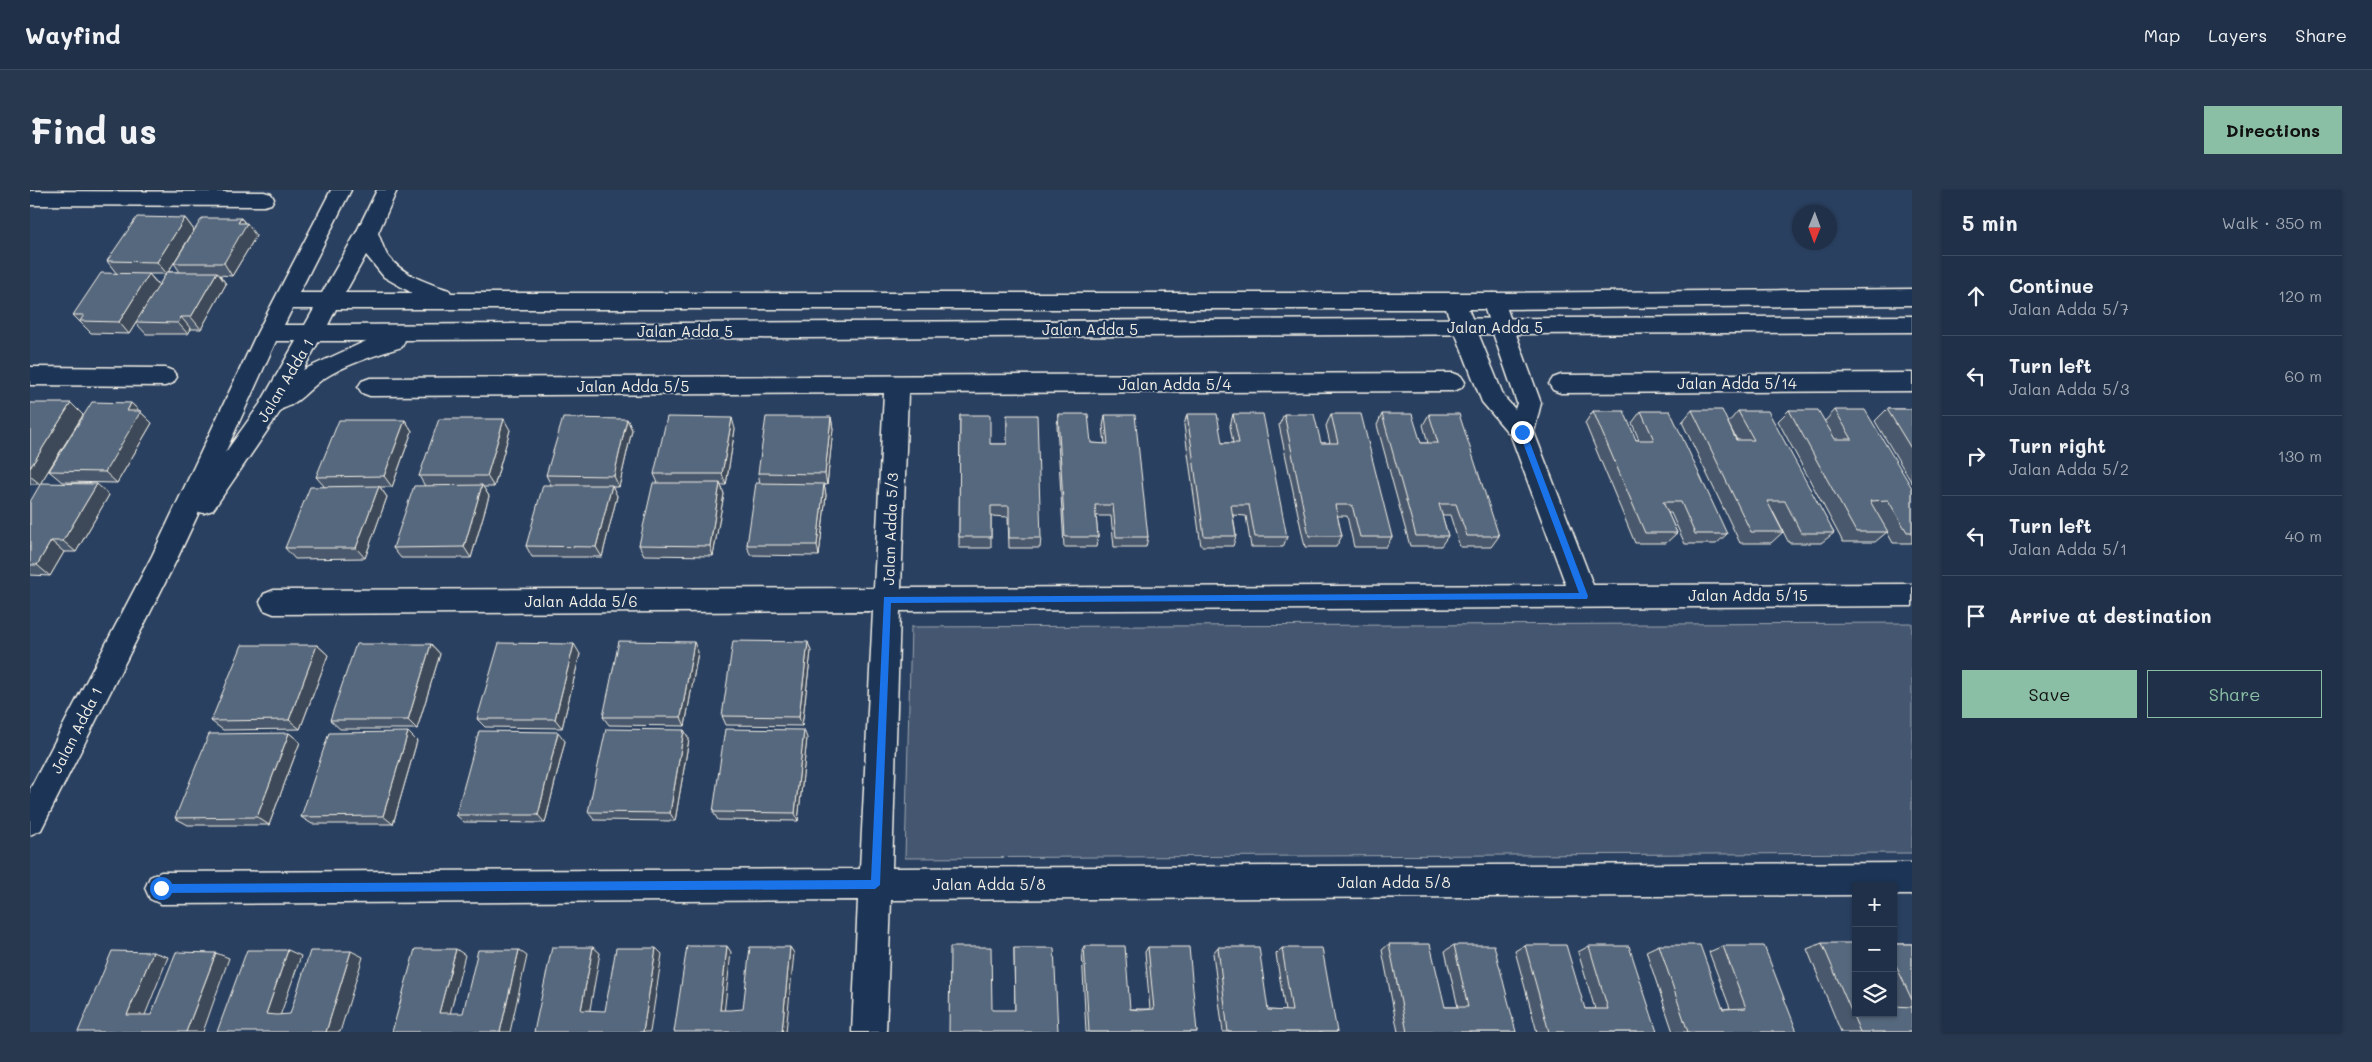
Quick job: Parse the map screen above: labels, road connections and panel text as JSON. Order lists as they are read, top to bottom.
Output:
{
  "streets": {
    "street": [
      "Jalan Adda 5",
      "Jalan Adda 1",
      "Jalan Adda 5/14",
      "Jalan Adda 5/4",
      "Jalan Adda 5/5",
      "Jalan Adda 5/3",
      "Jalan Adda 5/15",
      "Jalan Adda 5/6",
      "Jalan Adda 5/8"
    ]
  },
  "crossings": [
    ["Jalan Adda 5", "Jalan Adda 1"],
    ["Jalan Adda 5/4", "Jalan Adda 5/5"],
    ["Jalan Adda 5/4", "Jalan Adda 5/3"],
    ["Jalan Adda 5/5", "Jalan Adda 5/3"],
    ["Jalan Adda 5/3", "Jalan Adda 5/15"],
    ["Jalan Adda 5/3", "Jalan Adda 5/6"],
    ["Jalan Adda 5/3", "Jalan Adda 5/8"],
    ["Jalan Adda 5/15", "Jalan Adda 5/6"]
  ],
  "north": "bottom",
  "page": {
    "header": "Wayfind",
    "nav": ["Map", "Layers", "Share"],
    "buttons": [
      "Directions",
      ["Save", "Share"]
    ],
    "title": "Find us",
    "heading": ["5 min", "Walk · 350 m"],
    "list": [
      ["Continue", "Jalan Adda 5/7", "120 m"],
      ["Turn left", "Jalan Adda 5/3", "60 m"],
      ["Turn right", "Jalan Adda 5/2", "130 m"],
      ["Turn left", "Jalan Adda 5/1", "40 m"],
      "Arrive at destination"
    ],
    "map_buttons": ["+", "−"]
  }
}
